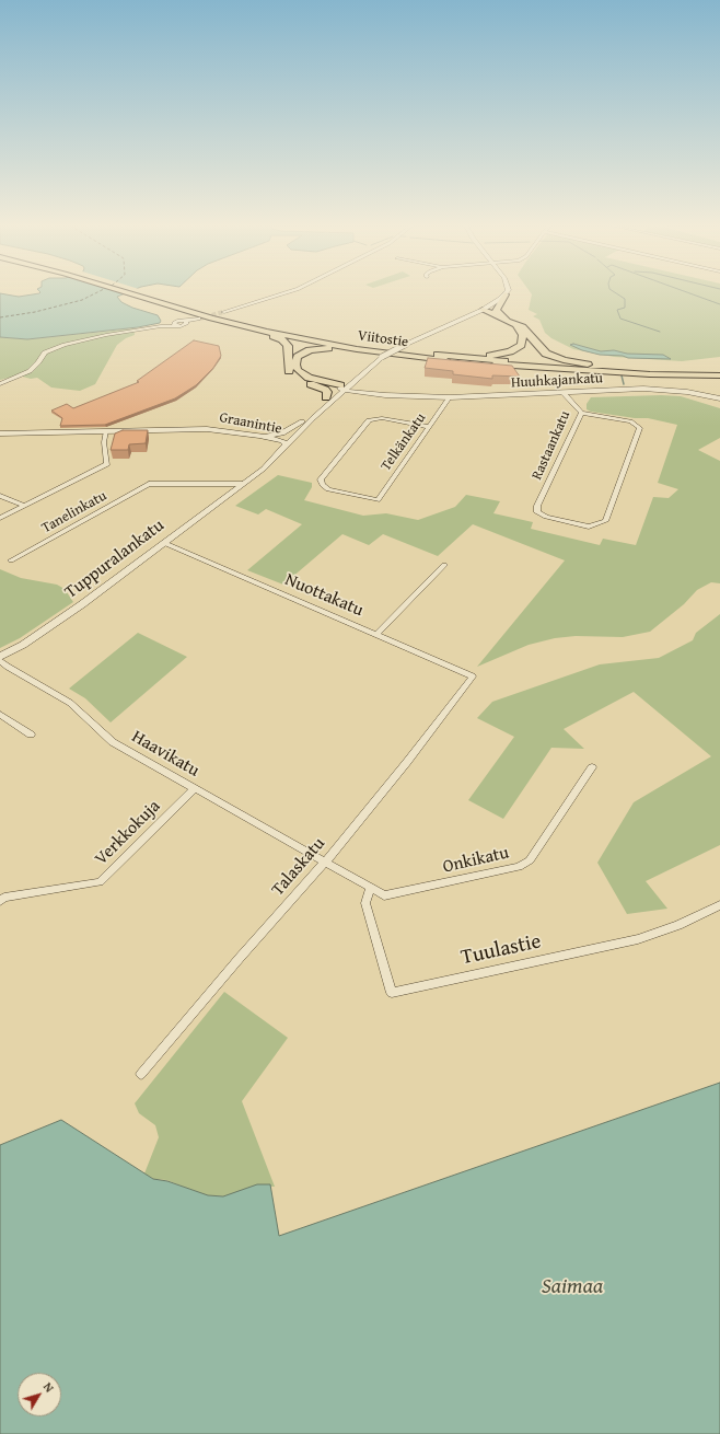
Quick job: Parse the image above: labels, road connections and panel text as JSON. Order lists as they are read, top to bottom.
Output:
{
  "streets": {
    "highway": ["Viitostie"],
    "street": [
      "Huuhkajankatu",
      "Graanintie",
      "Telkänkatu",
      "Rastaankatu",
      "Tanelinkatu",
      "Tuppuralankatu",
      "Nuottakatu",
      "Haavikatu",
      "Verkkokuja",
      "Onkikatu",
      "Talaskatu",
      "Tuulastie"
    ]
  },
  "crossings": [
    ["Huuhkajankatu", "Telkänkatu"],
    ["Huuhkajankatu", "Rastaankatu"],
    ["Huuhkajankatu", "Tuppuralankatu"],
    ["Graanintie", "Tuppuralankatu"],
    ["Tanelinkatu", "Tuppuralankatu"],
    ["Tuppuralankatu", "Nuottakatu"],
    ["Tuppuralankatu", "Haavikatu"],
    ["Nuottakatu", "Talaskatu"],
    ["Haavikatu", "Verkkokuja"],
    ["Haavikatu", "Onkikatu"],
    ["Haavikatu", "Talaskatu"],
    ["Onkikatu", "Talaskatu"],
    ["Onkikatu", "Tuulastie"]
  ],
  "water": ["Saimaa"],
  "north": "top right"
}
